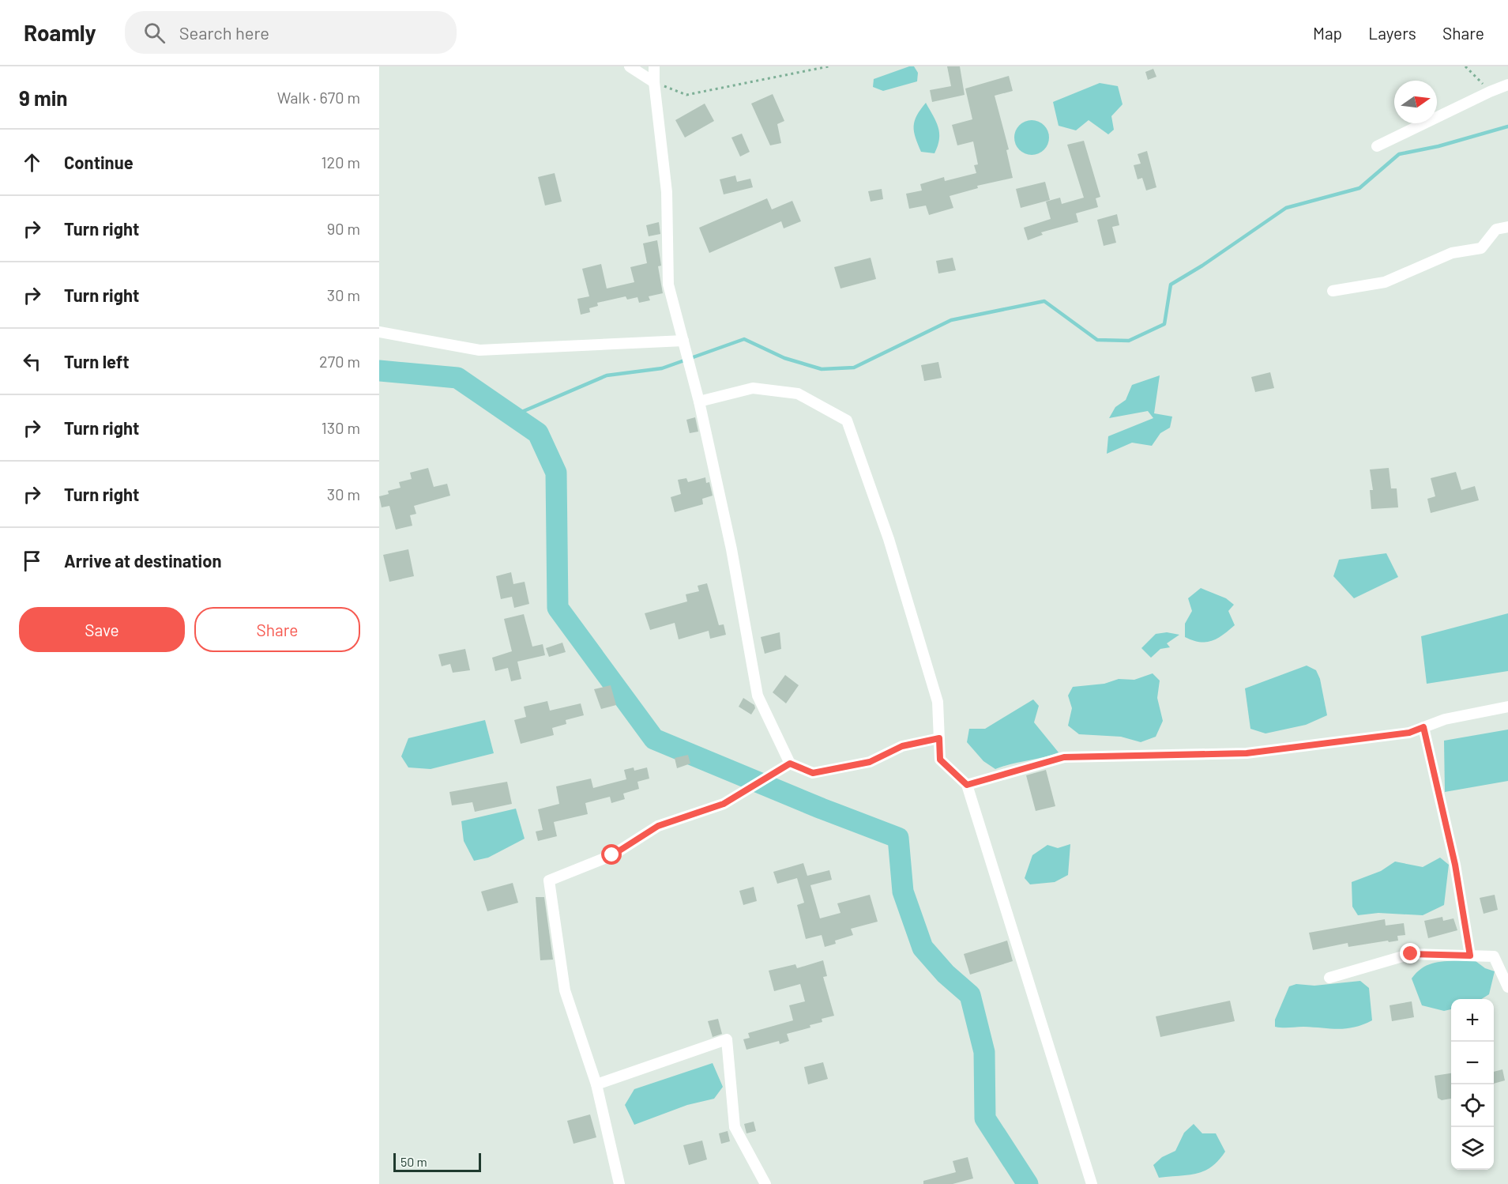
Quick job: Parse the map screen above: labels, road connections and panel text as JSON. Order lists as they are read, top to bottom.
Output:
{
  "scale_bar": "50 m",
  "north": "right",
  "page": {
    "header": "Roamly",
    "search": "Search here",
    "nav": ["Map", "Layers", "Share"],
    "heading": ["9 min", "Walk · 670 m"],
    "list": [
      ["Continue", "120 m"],
      ["Turn right", "90 m"],
      ["Turn right", "30 m"],
      ["Turn left", "270 m"],
      ["Turn right", "130 m"],
      ["Turn right", "30 m"],
      "Arrive at destination"
    ],
    "buttons": ["Save", "Share"],
    "map_buttons": ["+", "−"],
    "scale": "50 m"
  }
}
